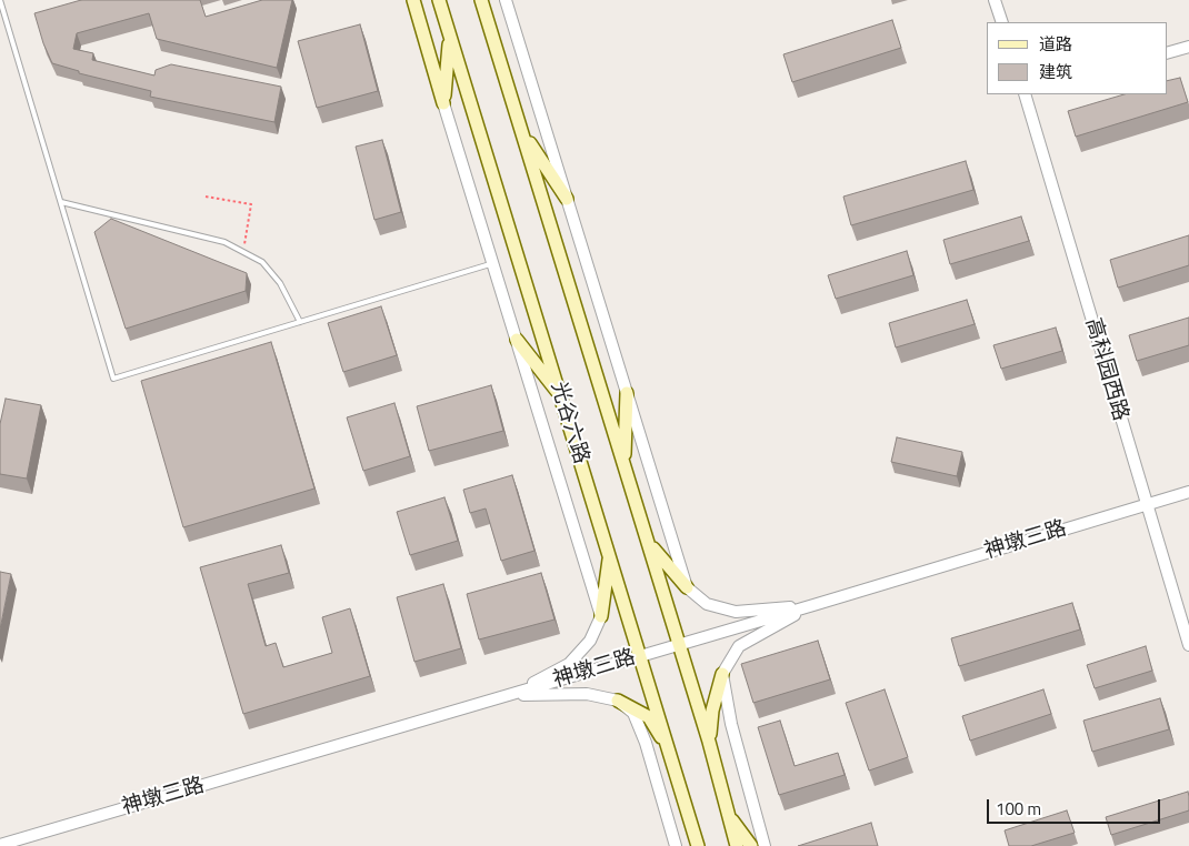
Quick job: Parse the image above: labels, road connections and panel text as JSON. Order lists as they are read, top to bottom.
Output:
{
  "streets": {
    "main road": ["光谷六路"],
    "street": ["高科园西路", "神墩三路"]
  },
  "crossings": [
    ["高科园西路", "神墩三路"],
    ["光谷六路", "神墩三路"]
  ],
  "legend": ["道路", "建筑"],
  "scale_bar": "100 m"
}
